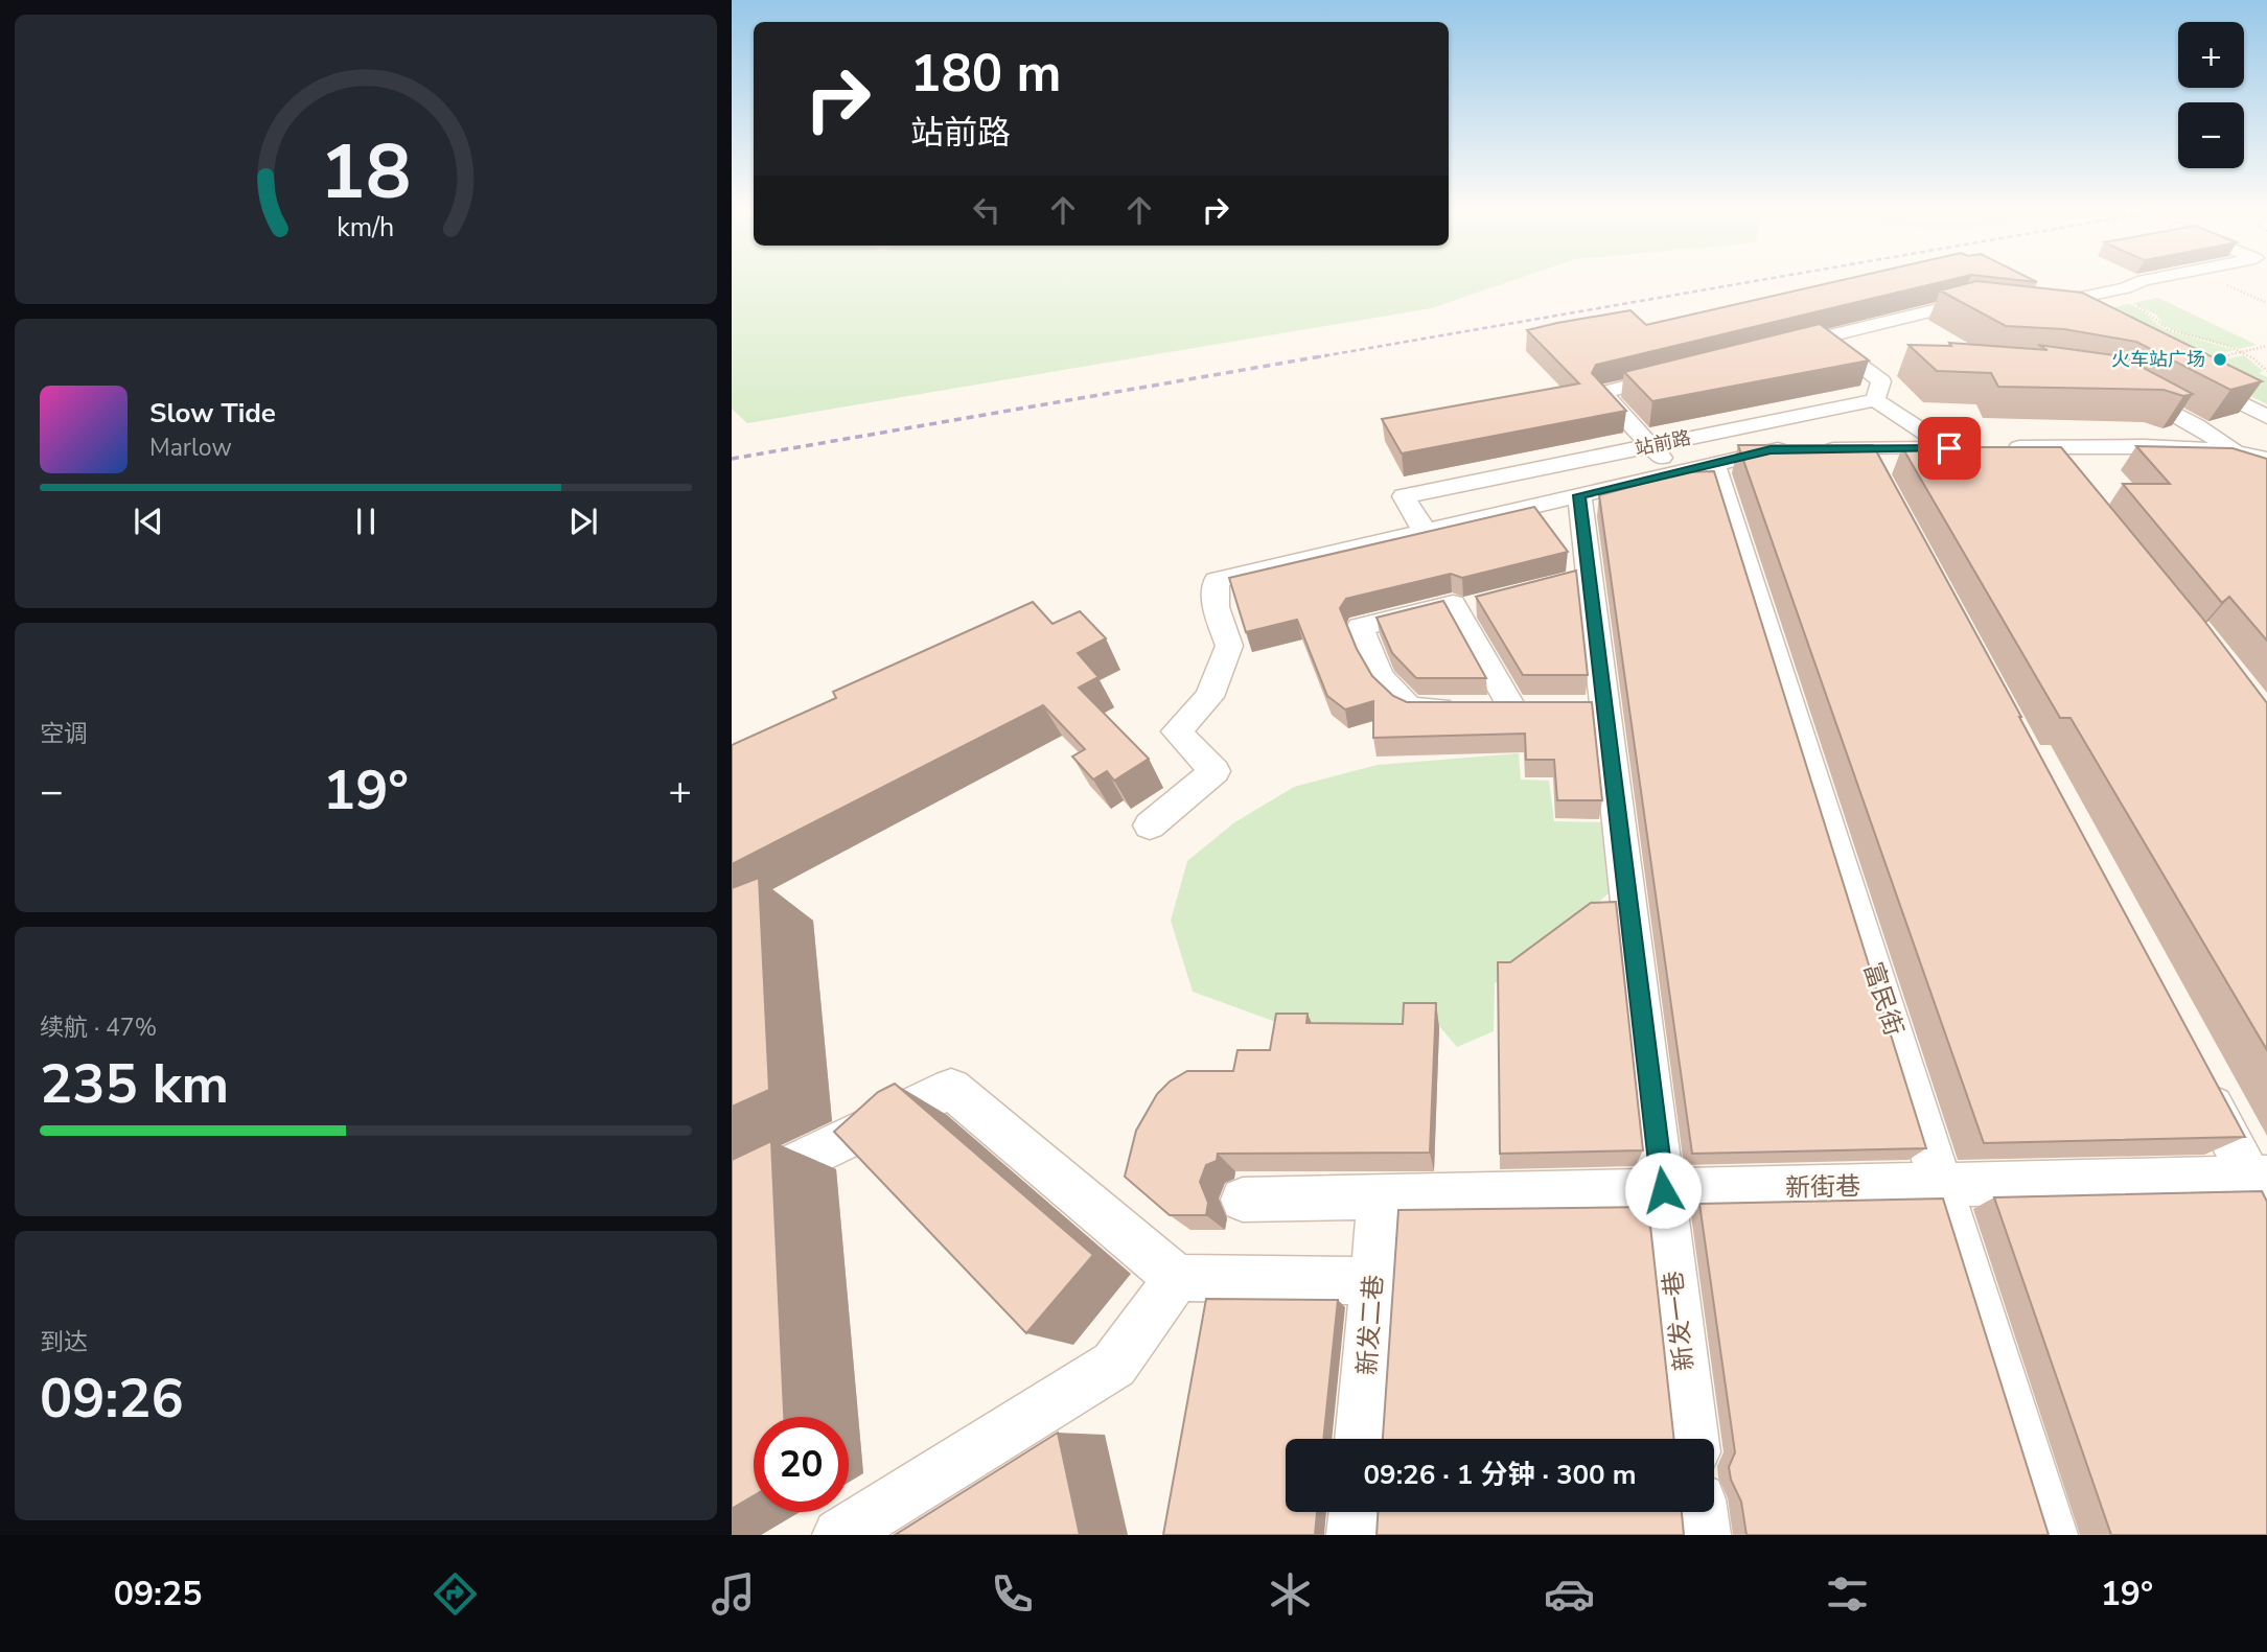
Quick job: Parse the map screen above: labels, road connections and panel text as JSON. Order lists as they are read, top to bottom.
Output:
{
  "streets": {
    "street": [
      "站前路",
      "富民街",
      "新街巷",
      "新发一巷",
      "新发二巷"
    ]
  },
  "crossings": [
    ["站前路", "富民街"],
    ["站前路", "新发一巷"],
    ["富民街", "新街巷"],
    ["新街巷", "新发一巷"],
    ["新街巷", "新发二巷"]
  ],
  "places": ["火车站广场"],
  "page": {
    "map_buttons": ["+", "−"],
    "turn": ["180 m", "站前路"],
    "song": ["Slow Tide", "Marlow"],
    "tile": [
      "空调",
      ["续航 · 47%", "235 km"],
      ["到达", "09:26"]
    ],
    "heat": ["−", "19°", "+"],
    "limit": "20",
    "trip": "09:26 · 1 分钟 · 300 m",
    "tabs": ["09:25", "19°"],
    "gauge": ["18", "km/h"]
  }
}
